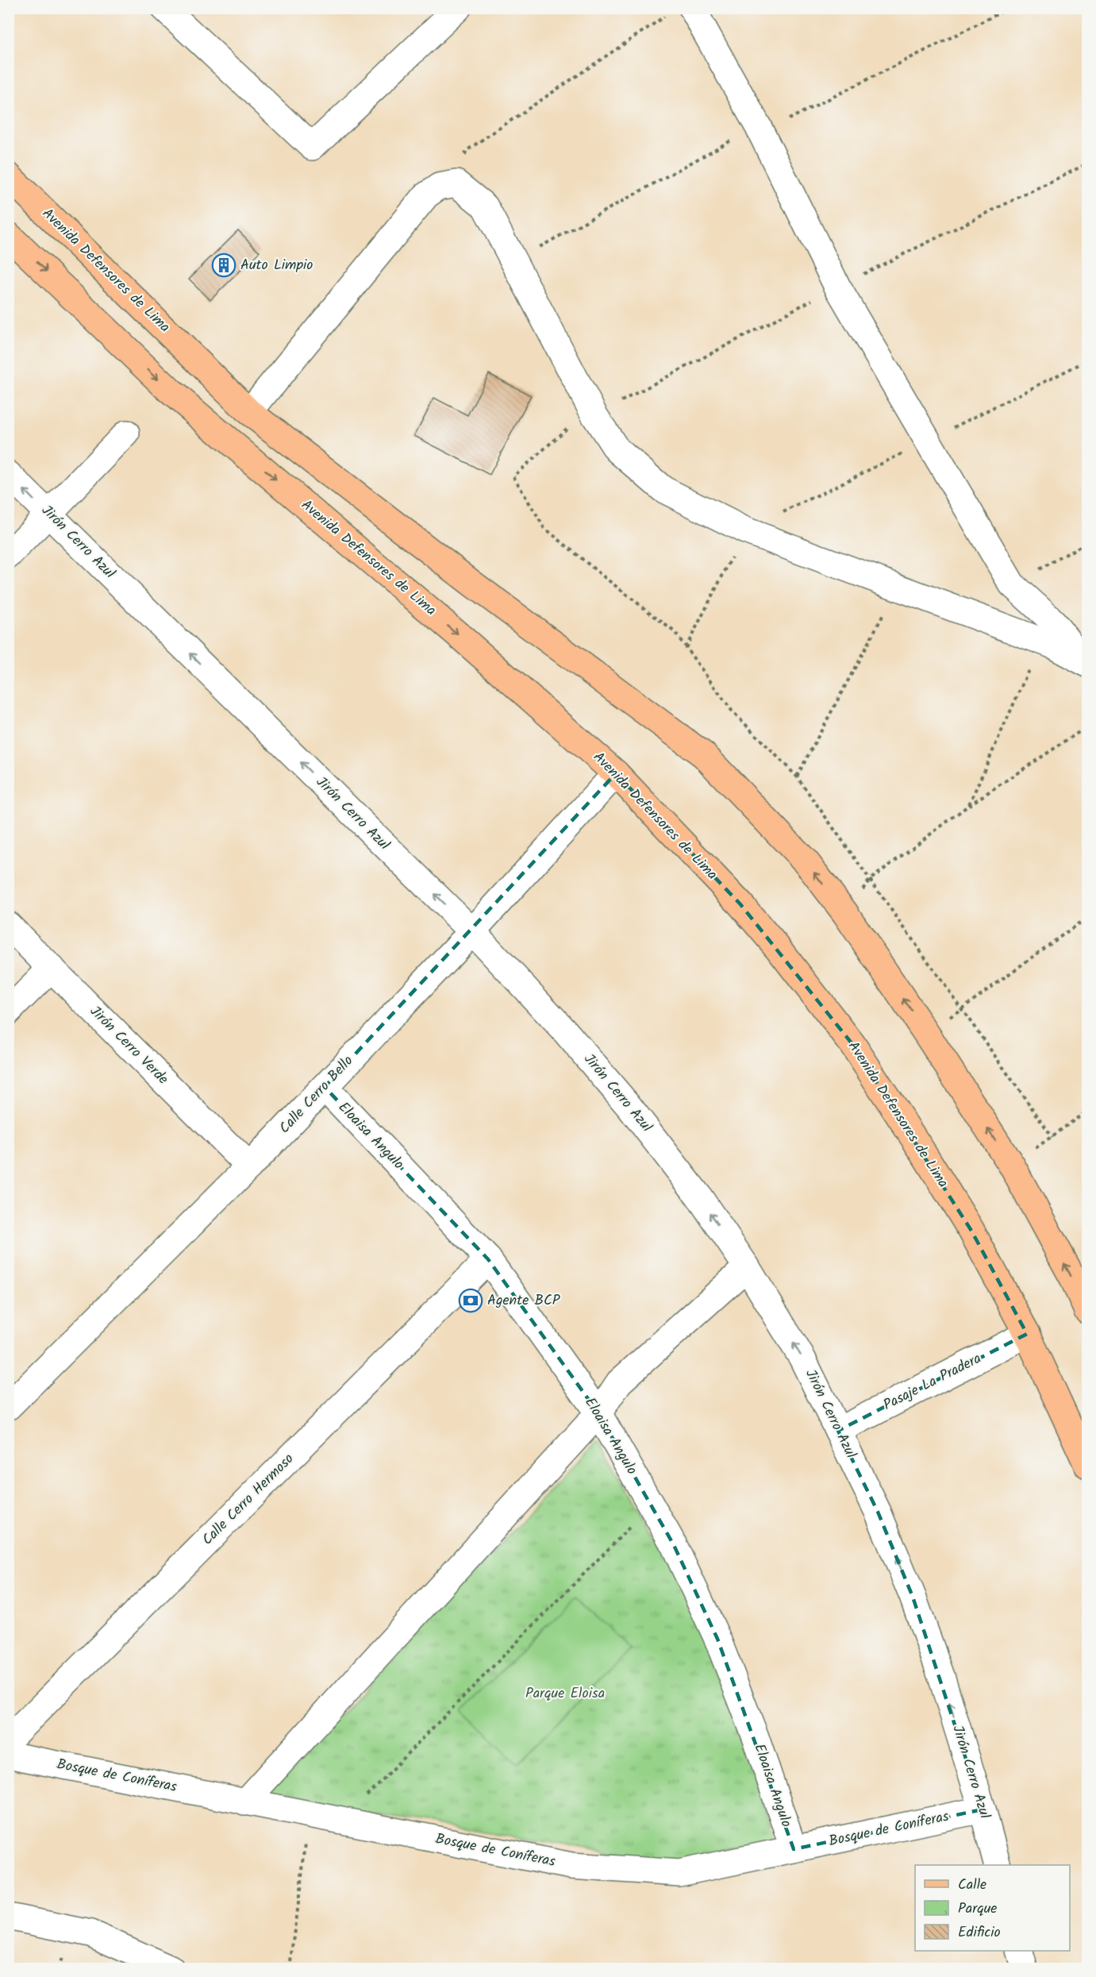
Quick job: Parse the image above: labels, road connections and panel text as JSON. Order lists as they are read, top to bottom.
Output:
{
  "streets": {
    "main road": ["Avenida Defensores de Lima"],
    "street": [
      "Jirón Cerro Azul",
      "Jirón Cerro Verde",
      "Calle Cerro Bello",
      "Eloaisa Angulo",
      "Pasaje La Pradera",
      "Calle Cerro Hermoso",
      "Bosque de Coníferas"
    ]
  },
  "crossings": [
    ["Avenida Defensores de Lima", "Calle Cerro Bello"],
    ["Avenida Defensores de Lima", "Pasaje La Pradera"],
    ["Jirón Cerro Azul", "Calle Cerro Bello"],
    ["Jirón Cerro Azul", "Pasaje La Pradera"],
    ["Jirón Cerro Azul", "Bosque de Coníferas"],
    ["Jirón Cerro Verde", "Calle Cerro Bello"],
    ["Calle Cerro Bello", "Eloaisa Angulo"],
    ["Eloaisa Angulo", "Calle Cerro Hermoso"],
    ["Eloaisa Angulo", "Bosque de Coníferas"]
  ],
  "one_way": ["Jirón Cerro Azul"],
  "parks": ["Parque Eloisa"],
  "places": {
    "building": ["Auto Limpio"],
    "bank": ["Agente BCP"]
  },
  "legend": ["Calle", "Parque", "Edificio"]
}
